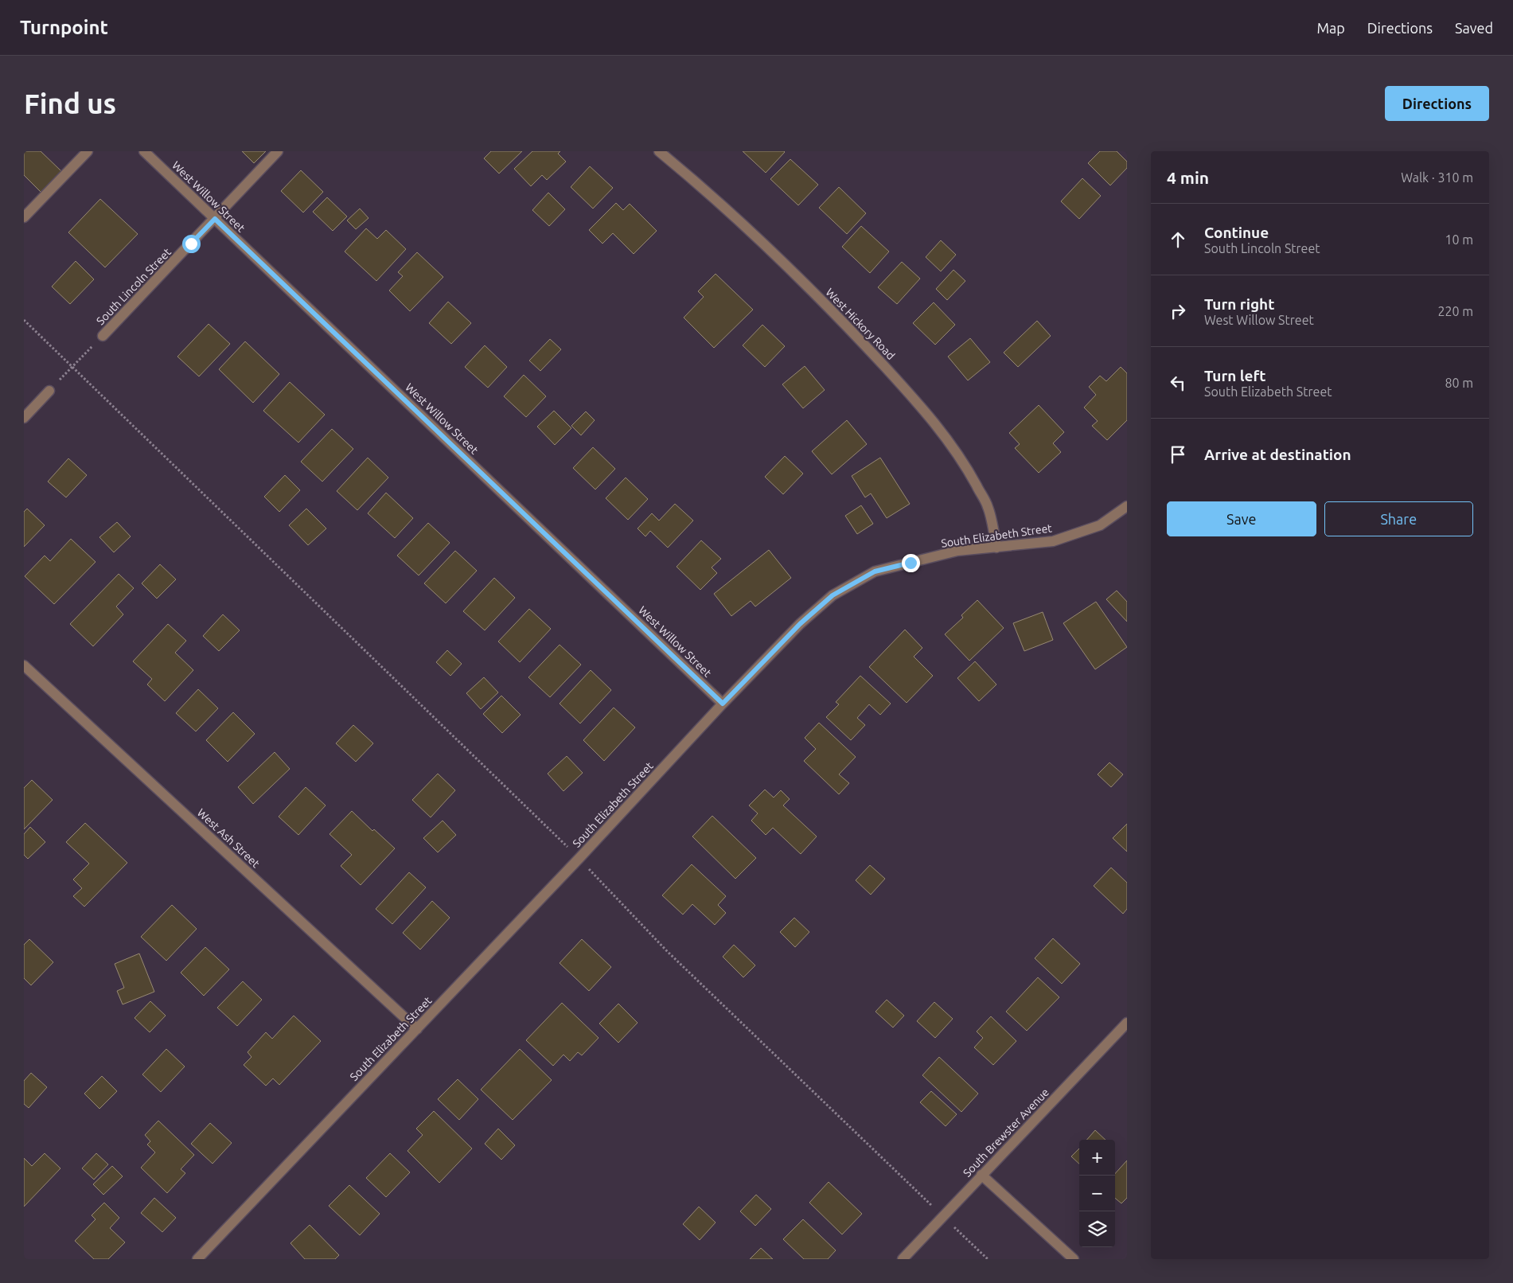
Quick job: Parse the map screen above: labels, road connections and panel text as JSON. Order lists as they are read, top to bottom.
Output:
{
  "streets": {
    "street": [
      "West Willow Street",
      "South Lincoln Street",
      "West Hickory Road",
      "South Elizabeth Street",
      "West Ash Street",
      "South Brewster Avenue"
    ]
  },
  "crossings": [
    ["West Willow Street", "South Lincoln Street"],
    ["West Willow Street", "South Elizabeth Street"],
    ["West Hickory Road", "South Elizabeth Street"],
    ["South Elizabeth Street", "West Ash Street"]
  ],
  "page": {
    "header": "Turnpoint",
    "nav": ["Map", "Directions", "Saved"],
    "buttons": [
      "Directions",
      ["Save", "Share"]
    ],
    "title": "Find us",
    "heading": ["4 min", "Walk · 310 m"],
    "list": [
      ["Continue", "South Lincoln Street", "10 m"],
      ["Turn right", "West Willow Street", "220 m"],
      ["Turn left", "South Elizabeth Street", "80 m"],
      "Arrive at destination"
    ],
    "map_buttons": ["+", "−"]
  }
}
